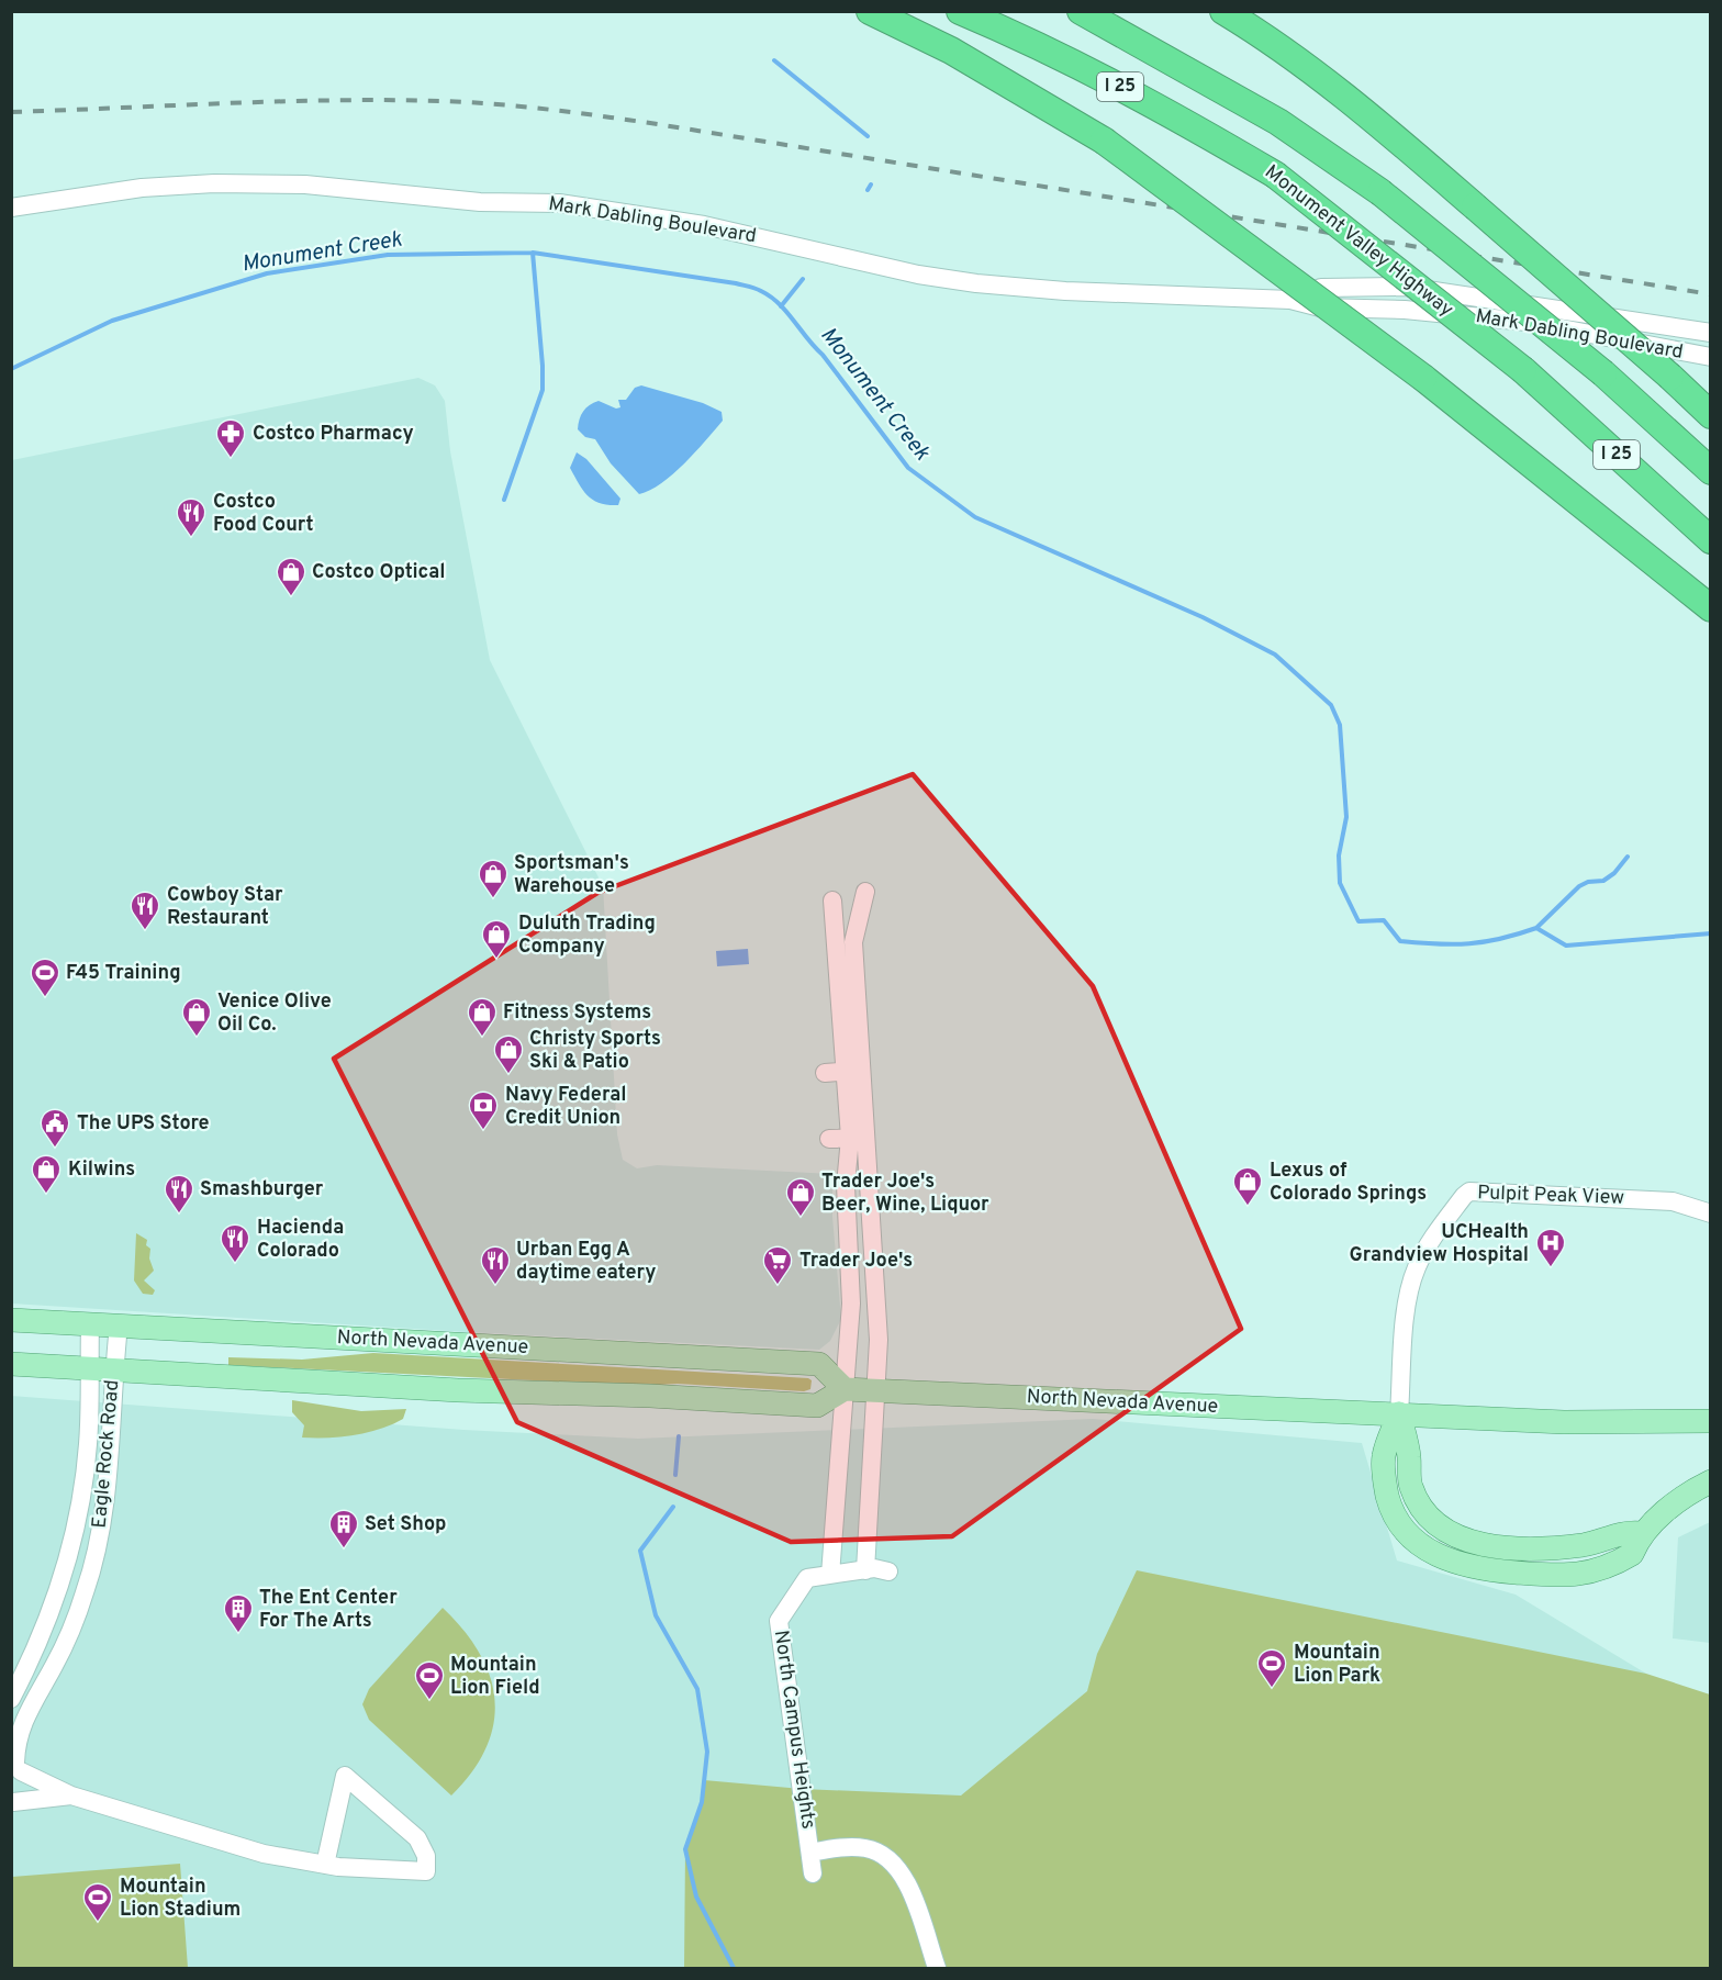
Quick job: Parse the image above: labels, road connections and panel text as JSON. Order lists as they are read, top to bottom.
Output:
{
  "streets": {
    "highway": ["I 25", "Monument Valley Highway"],
    "main road": ["North Nevada Avenue"],
    "street": [
      "Mark Dabling Boulevard",
      "Pulpit Peak View",
      "Eagle Rock Road",
      "North Campus Heights"
    ]
  },
  "crossings": [
    ["Pulpit Peak View", "North Nevada Avenue"],
    ["North Nevada Avenue", "Eagle Rock Road"]
  ],
  "water": ["Monument Creek"],
  "places": {
    "pharmacy": ["Costco Pharmacy"],
    "restaurant": [
      "Costco Food Court",
      "Cowboy Star Restaurant",
      "Smashburger",
      "Hacienda Colorado",
      "Urban Egg A daytime eatery"
    ],
    "shop": [
      "Costco Optical",
      "Sportsman's Warehouse",
      "Duluth Trading Company",
      "Venice Olive Oil Co.",
      "Fitness Systems",
      "Christy Sports Ski & Patio",
      "Kilwins",
      "Lexus of Colorado Springs",
      "Trader Joe's Beer, Wine, Liquor"
    ],
    "sports": [
      "F45 Training",
      "Mountain Lion Park",
      "Mountain Lion Field",
      "Mountain Lion Stadium"
    ],
    "bank": ["Navy Federal Credit Union"],
    "public building": ["The UPS Store"],
    "hospital": ["UCHealth Grandview Hospital"],
    "supermarket": ["Trader Joe's"],
    "building": ["Set Shop", "The Ent Center For The Arts"]
  }
}
